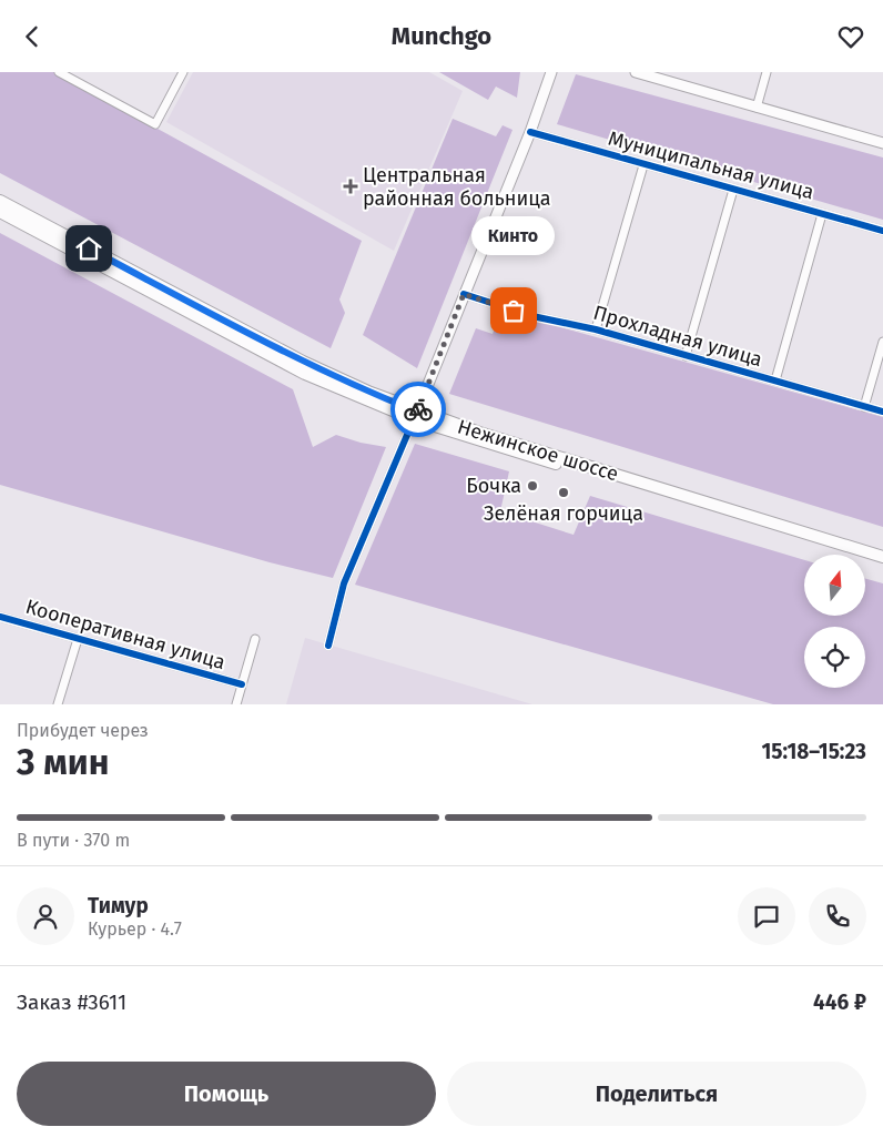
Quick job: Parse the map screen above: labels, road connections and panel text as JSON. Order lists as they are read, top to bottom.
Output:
{
  "streets": {
    "main road": ["Нежинское шоссе"],
    "street": ["Муниципальная улица", "Прохладная улица", "Кооперативная улица"]
  },
  "places": {
    "health": ["Центральная районная больница"],
    "other": ["Кинто", "Бочка", "Зелёная горчица"]
  },
  "north": "top",
  "page": {
    "header": "Munchgo",
    "bubble": "Кинто",
    "heading": ["3 мин", "Прибудет через", "15:18–15:23"],
    "panel": [
      "Тимур",
      "Курьер · 4.7",
      "Заказ #3611",
      "446 ₽"
    ],
    "bar": "В пути · 370 m",
    "buttons": ["Помощь", "Поделиться"]
  }
}
